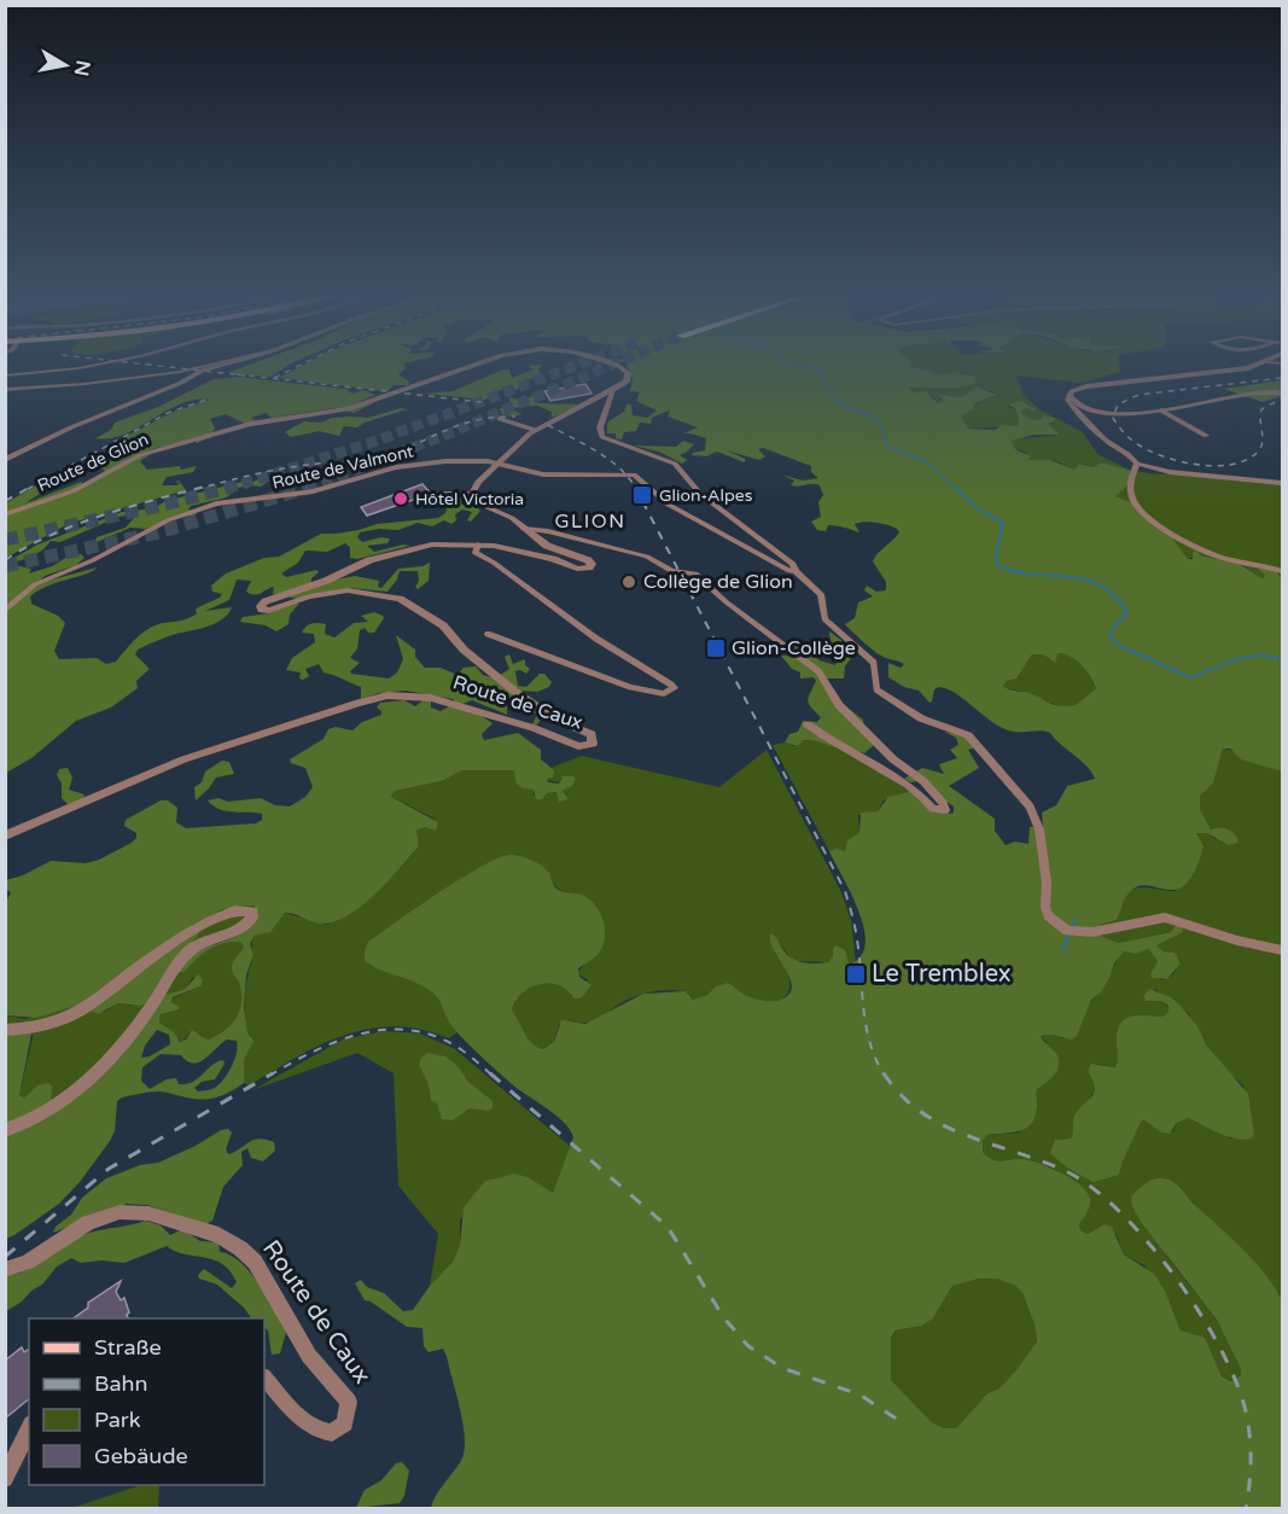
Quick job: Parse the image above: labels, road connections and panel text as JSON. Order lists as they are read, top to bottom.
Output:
{
  "streets": {
    "street": ["Route de Glion", "Route de Valmont", "Route de Caux"]
  },
  "districts": ["GLION"],
  "places": {
    "transit": ["Glion-Alpes", "Glion-Collège", "Le Tremblex"],
    "other": ["Hôtel Victoria", "Collège de Glion"]
  },
  "legend": [
    "Straße",
    "Bahn",
    "Park",
    "Gebäude"
  ],
  "north": "right"
}
